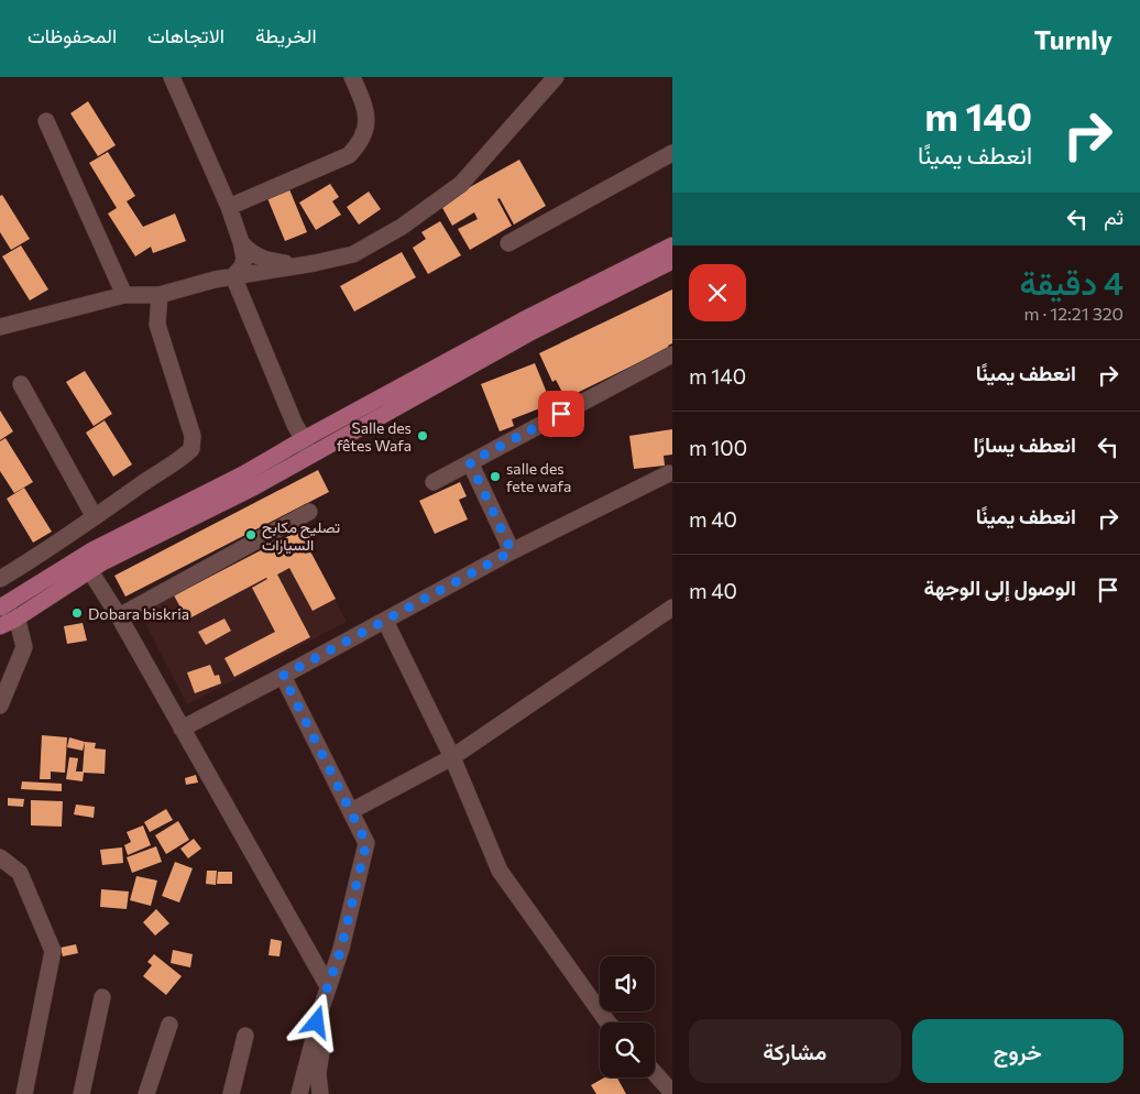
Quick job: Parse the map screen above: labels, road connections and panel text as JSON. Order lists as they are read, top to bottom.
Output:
{
  "places": [
    "Salle des fêtes Wafa",
    "salle des fete wafa",
    "تصليح مكابح السيارات",
    "Dobara biskria"
  ],
  "page": {
    "header": "Turnly",
    "nav": ["الخريطة", "الاتجاهات", "المحفوظات"],
    "turn": ["140 m", "انعطف يمينًا"],
    "then": "ثم",
    "heading": ["4 دقيقة", "320 m · 12:21"],
    "list": [
      {
        "name": "انعطف يمينًا",
        "value": "140 m"
      },
      {
        "name": "انعطف يسارًا",
        "value": "100 m"
      },
      {
        "name": "انعطف يمينًا",
        "value": "40 m"
      },
      {
        "name": "الوصول إلى الوجهة",
        "value": "40 m"
      }
    ],
    "buttons": ["خروج", "مشاركة"]
  }
}
